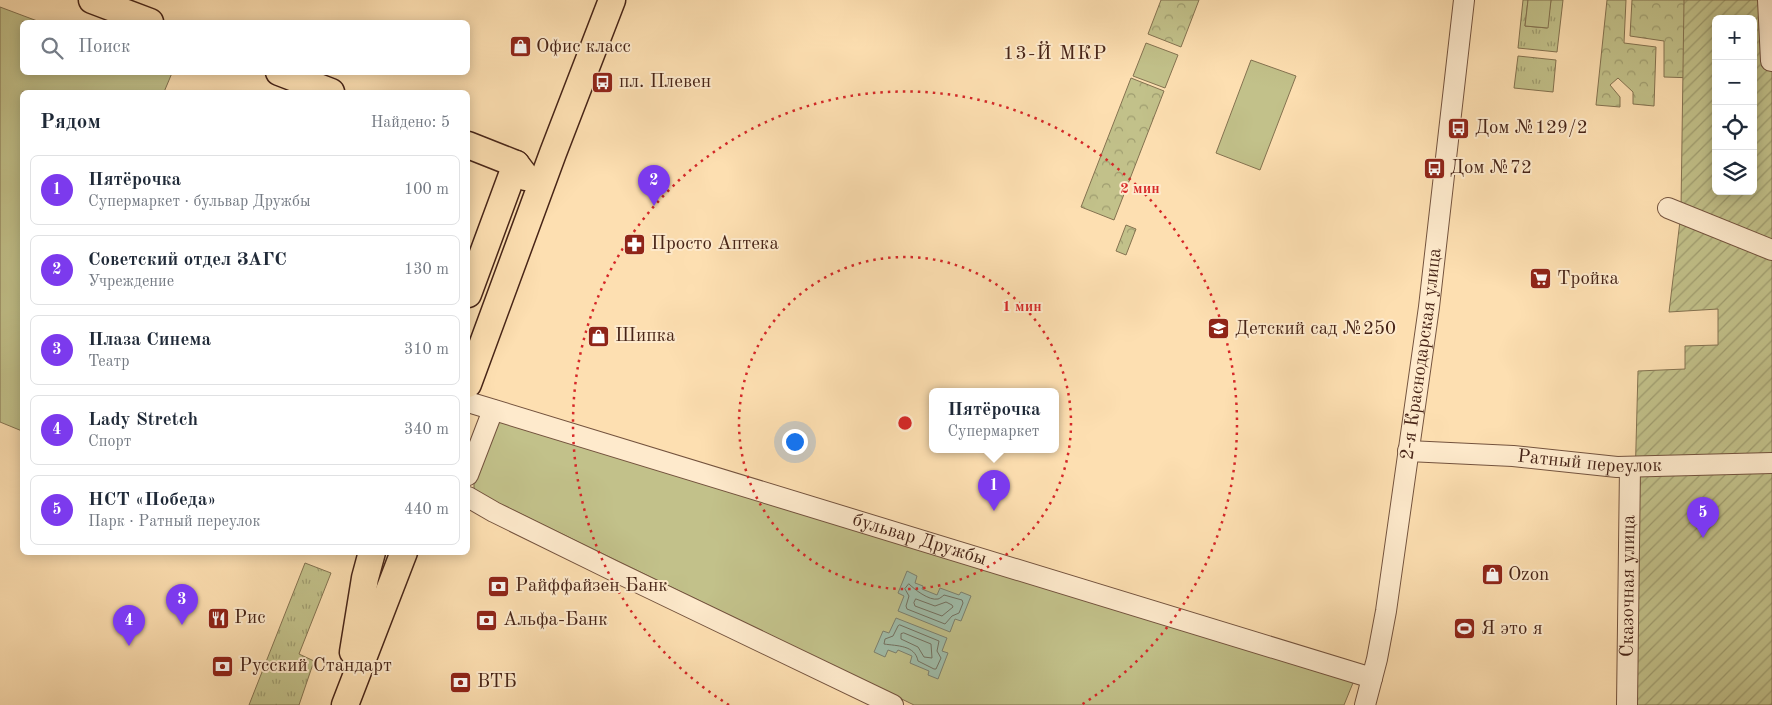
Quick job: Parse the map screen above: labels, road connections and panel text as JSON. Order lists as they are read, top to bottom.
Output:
{
  "streets": {
    "street": [
      "2-я Краснодарская улица",
      "Ратный переулок",
      "бульвар Дружбы",
      "Сказочная улица"
    ]
  },
  "crossings": [
    ["2-я Краснодарская улица", "Ратный переулок"],
    ["2-я Краснодарская улица", "бульвар Дружбы"],
    ["Ратный переулок", "Сказочная улица"]
  ],
  "districts": ["13-Й МКР"],
  "places": {
    "shop": ["Офис класс", "Шипка", "Ozon"],
    "bus stop": ["пл. Плевен", "Дом №129/2", "Дом №72"],
    "pharmacy": ["Просто Аптека"],
    "supermarket": ["Тройка"],
    "school or university": ["Детский сад №250"],
    "bank": [
      "Райффайзен Банк",
      "Альфа-Банк",
      "Русский Стандарт",
      "ВТБ"
    ],
    "restaurant": ["Рис"],
    "sports": ["Я это я"]
  },
  "page": {
    "map_buttons": ["+", "−"],
    "search": "Поиск",
    "heading": ["Рядом", "Найдено: 5"],
    "list": [
      {
        "mark": "1",
        "name": "Пятёрочка",
        "note": "Супермаркет · бульвар Дружбы",
        "value": "100 m"
      },
      {
        "mark": "2",
        "name": "Советский отдел ЗАГС",
        "note": "Учреждение",
        "value": "130 m"
      },
      {
        "mark": "3",
        "name": "Плаза Синема",
        "note": "Театр",
        "value": "310 m"
      },
      {
        "mark": "4",
        "name": "Lady Stretch",
        "note": "Спорт",
        "value": "340 m"
      },
      {
        "mark": "5",
        "name": "НСТ «Победа»",
        "note": "Парк · Ратный переулок",
        "value": "440 m"
      }
    ],
    "pins": [
      "2",
      "1",
      "5",
      "3",
      "4"
    ],
    "popup": ["Пятёрочка", "Супермаркет"]
  },
  "rings": ["2 мин", "1 мин"]
}
